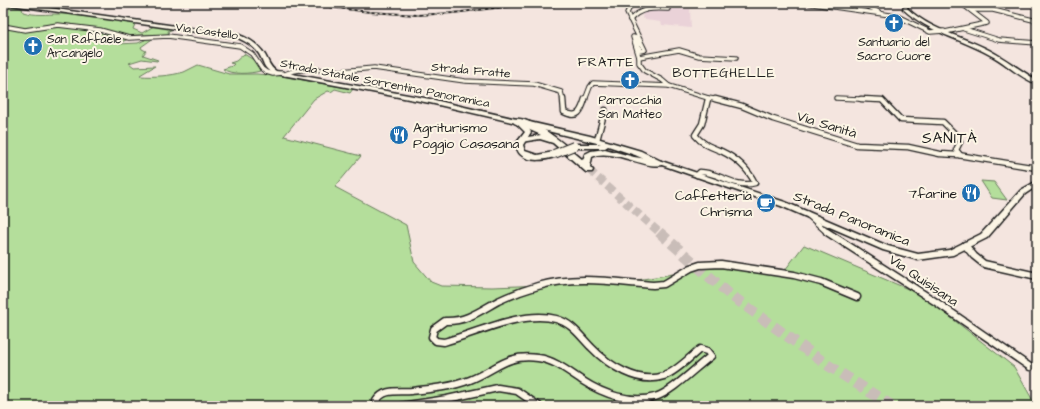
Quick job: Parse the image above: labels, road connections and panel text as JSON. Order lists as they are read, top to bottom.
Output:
{
  "streets": {
    "main road": ["Strada Statale Sorrentina Panoramica", "Strada Panoramica"],
    "street": [
      "Via Castello",
      "Strada Fratte",
      "Via Sanità",
      "Via Quisisana"
    ]
  },
  "crossings": [
    ["Via Castello", "Strada Fratte"],
    ["Via Castello", "Strada Statale Sorrentina Panoramica"],
    ["Strada Fratte", "Strada Statale Sorrentina Panoramica"],
    ["Strada Fratte", "Via Sanità"],
    ["Strada Statale Sorrentina Panoramica", "Strada Panoramica"],
    ["Strada Panoramica", "Via Quisisana"]
  ],
  "districts": ["FRATTE", "BOTTEGHELLE", "SANITÀ"],
  "places": {
    "church": ["Santuario del Sacro Cuore", "San Raffaele Arcangelo", "Parrocchia San Matteo"],
    "restaurant": ["Agriturismo Poggio Casasana", "7farine"],
    "cafe": ["Caffetteria Chrisma"]
  }
}
